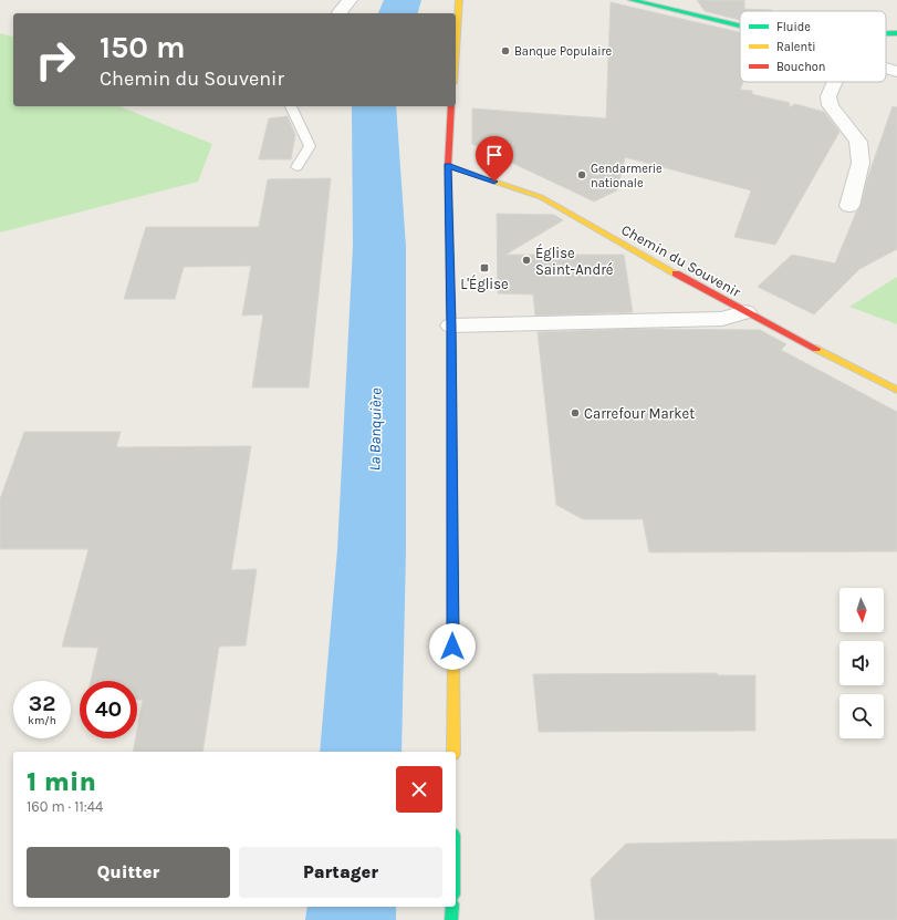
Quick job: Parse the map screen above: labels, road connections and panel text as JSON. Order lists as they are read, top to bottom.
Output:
{
  "streets": {
    "street": ["Chemin du Souvenir"]
  },
  "water": ["La Banquière"],
  "places": {
    "other": [
      "Banque Populaire",
      "Gendarmerie nationale",
      "Église Saint-André",
      "Carrefour Market"
    ],
    "transit": ["L'Église"]
  },
  "legend": ["Fluide", "Ralenti", "Bouchon"],
  "north": "bottom",
  "page": {
    "turn": ["150 m", "Chemin du Souvenir"],
    "speed": "32 km/h",
    "limit": "40",
    "heading": ["1 min", "160 m · 11:44"],
    "buttons": ["Quitter", "Partager"]
  }
}
